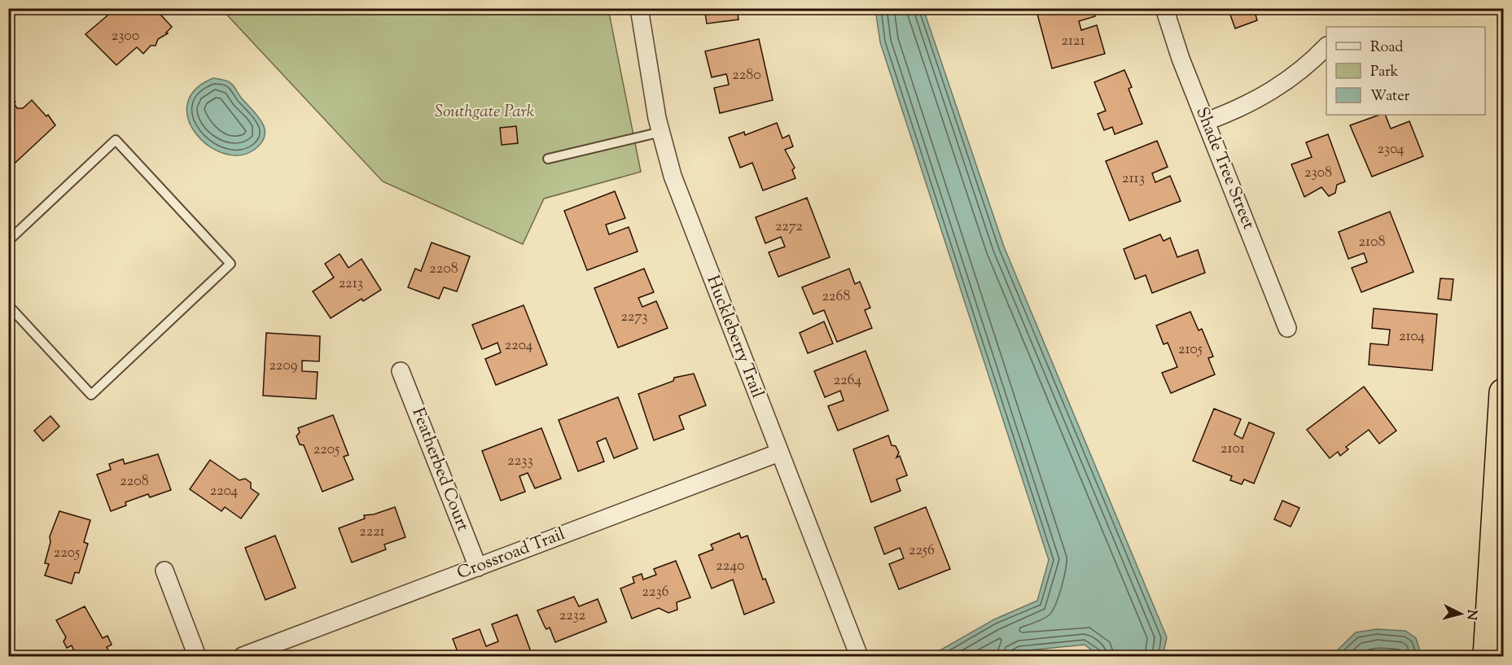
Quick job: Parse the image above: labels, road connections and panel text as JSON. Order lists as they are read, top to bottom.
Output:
{
  "streets": {
    "street": [
      "Shade Tree Street",
      "Huckleberry Trail",
      "Featherbed Court",
      "Crossroad Trail"
    ]
  },
  "crossings": [
    ["Huckleberry Trail", "Crossroad Trail"],
    ["Featherbed Court", "Crossroad Trail"]
  ],
  "parks": ["Southgate Park"],
  "house_numbers": [
    "2300",
    "2121",
    "2280",
    "2304",
    "2308",
    "2113",
    "2272",
    "2108",
    "2208",
    "2213",
    "2268",
    "2273",
    "2104",
    "2204",
    "2105",
    "2209",
    "2264",
    "2101",
    "2205",
    "2233",
    "2208",
    "2204",
    "2221",
    "2256",
    "2205",
    "2240",
    "2236",
    "2232"
  ],
  "legend": ["Road", "Park", "Water"],
  "north": "right"
}
